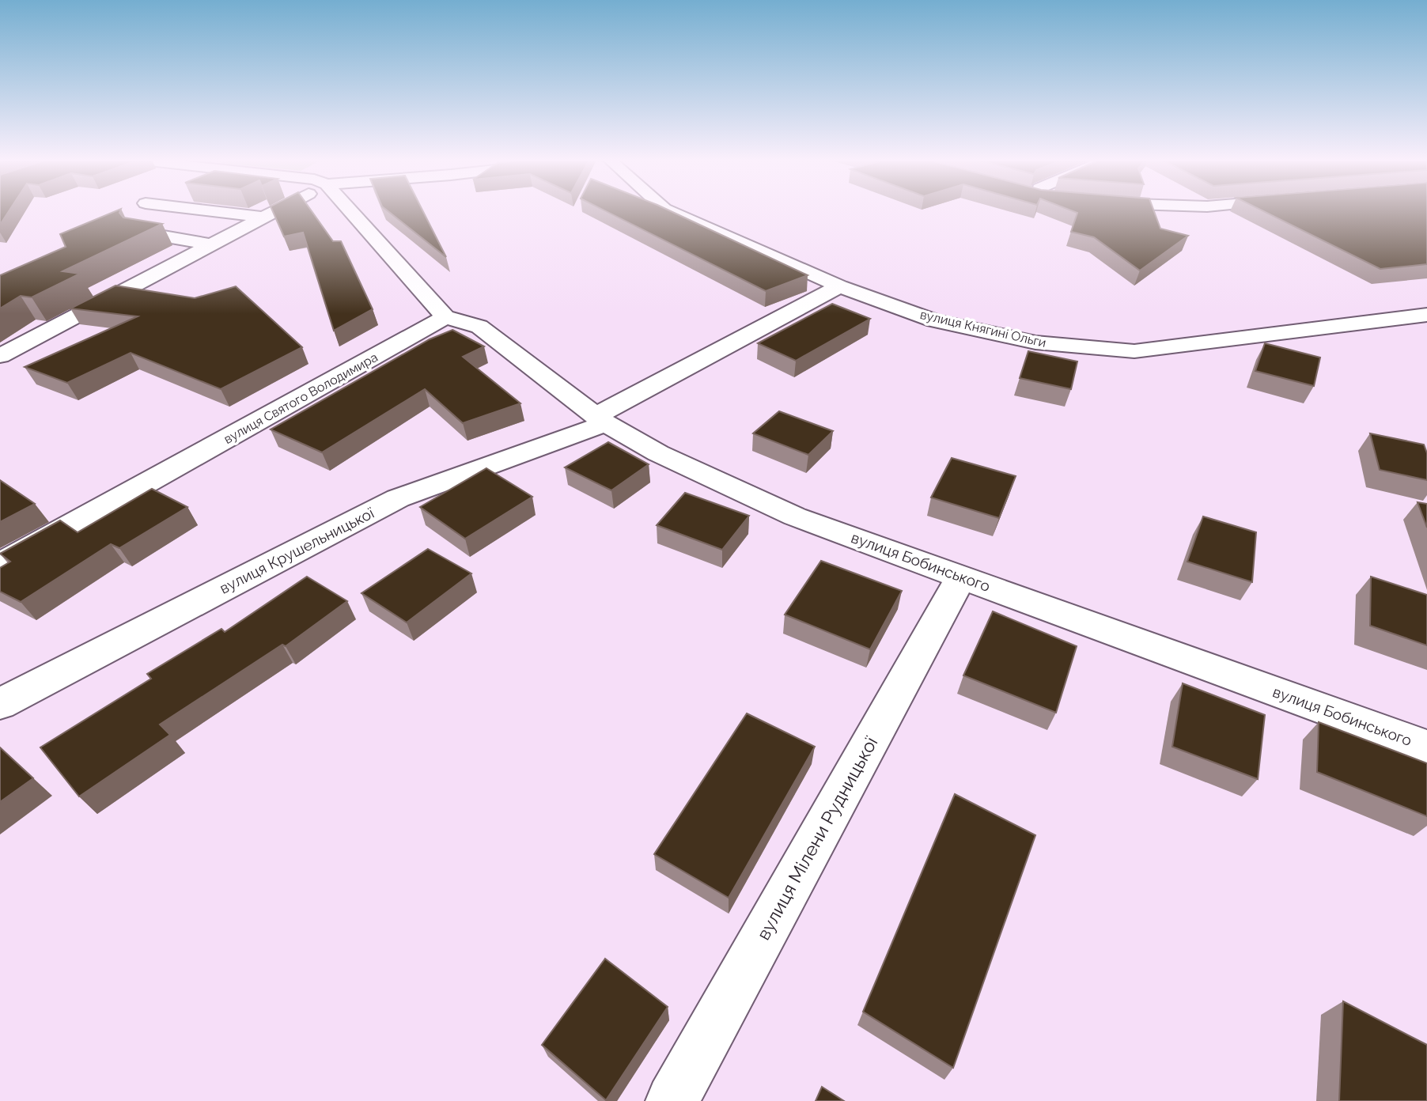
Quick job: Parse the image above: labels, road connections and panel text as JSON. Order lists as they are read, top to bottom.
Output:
{
  "streets": {
    "street": [
      "вулиця Княгині Ольги",
      "вулиця Святого Володимира",
      "вулиця Крушельницької",
      "вулиця Бобинського",
      "вулиця Мілени Рудницької"
    ]
  },
  "crossings": [
    ["вулиця Княгині Ольги", "вулиця Крушельницької"],
    ["вулиця Святого Володимира", "вулиця Бобинського"],
    ["вулиця Крушельницької", "вулиця Бобинського"],
    ["вулиця Бобинського", "вулиця Мілени Рудницької"]
  ]
}
